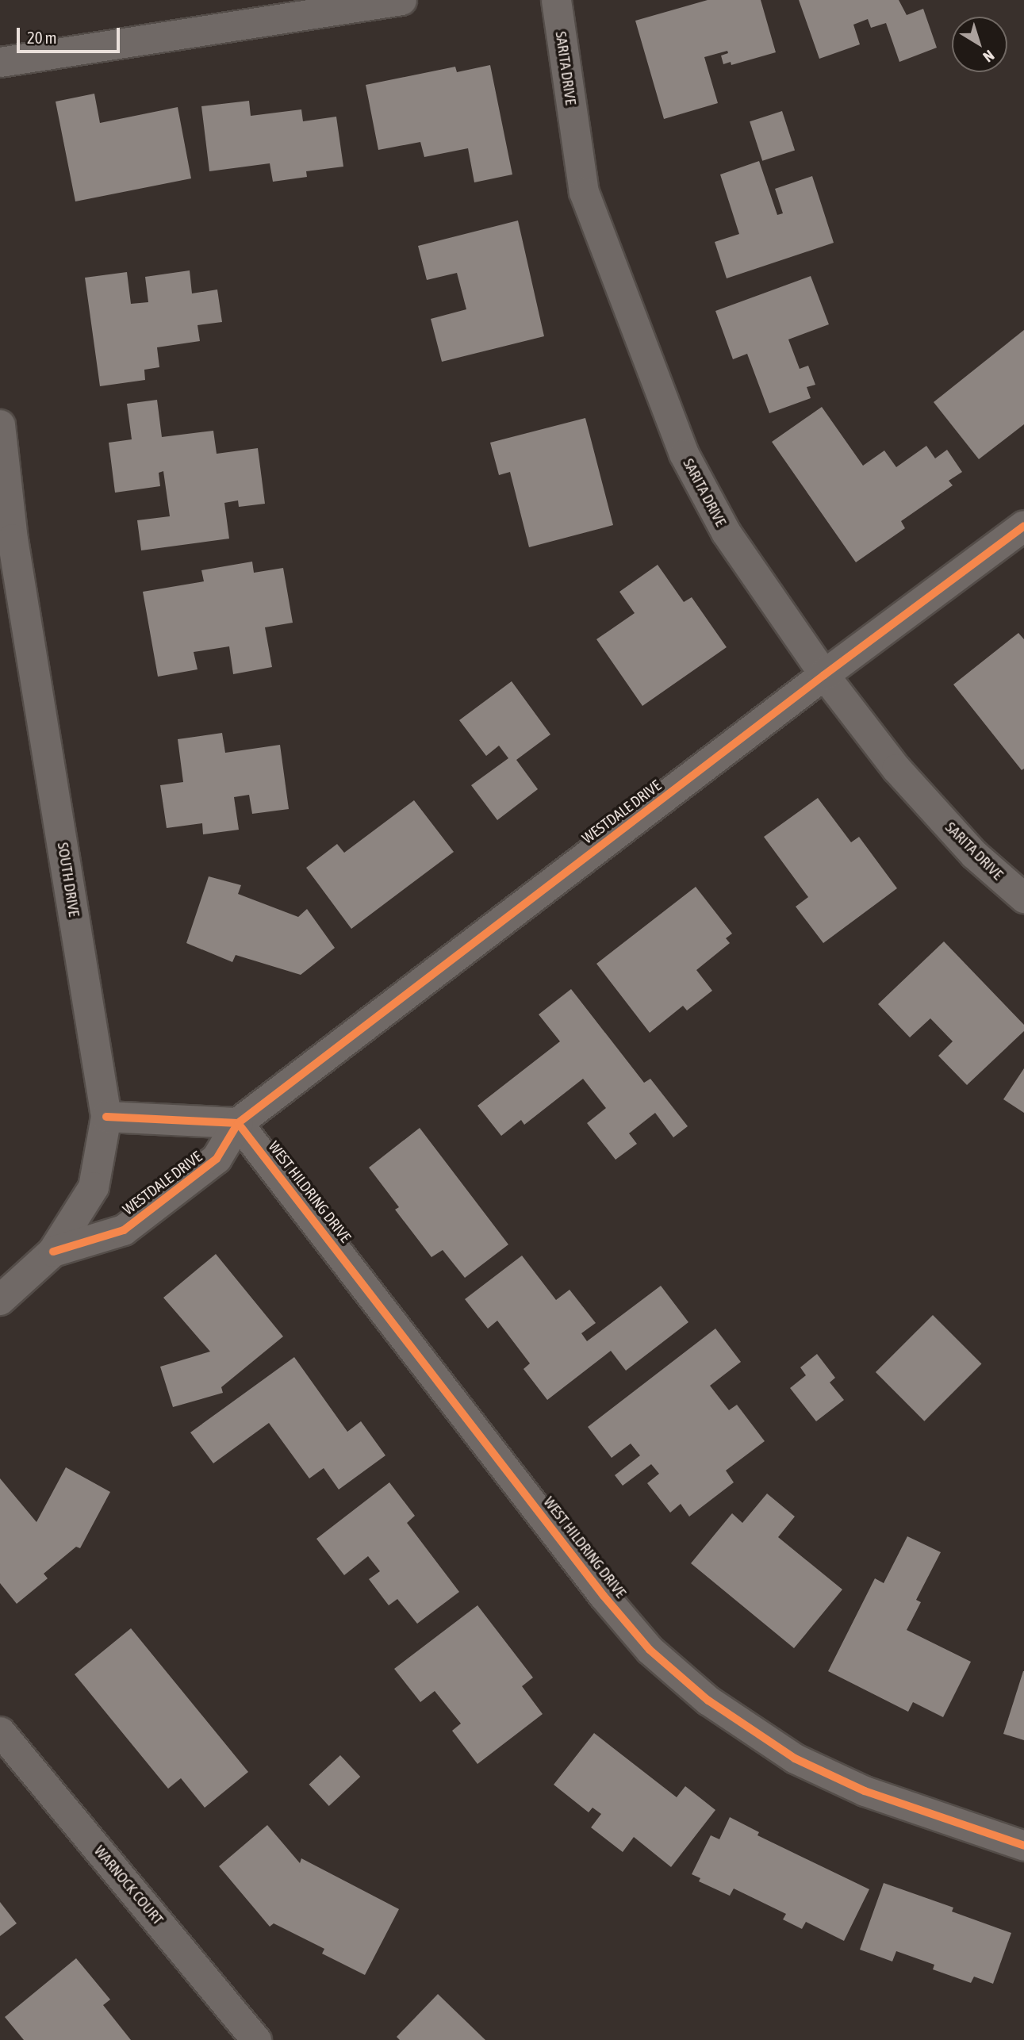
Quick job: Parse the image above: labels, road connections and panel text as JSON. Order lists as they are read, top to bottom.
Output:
{
  "streets": {
    "street": [
      "SARITA DRIVE",
      "WESTDALE DRIVE",
      "SOUTH DRIVE",
      "WEST HILDRING DRIVE",
      "WARNOCK COURT"
    ]
  },
  "crossings": [
    ["SARITA DRIVE", "WESTDALE DRIVE"],
    ["WESTDALE DRIVE", "SOUTH DRIVE"],
    ["WESTDALE DRIVE", "WEST HILDRING DRIVE"]
  ],
  "scale_bar": "20 m",
  "north": "bottom right"
}
